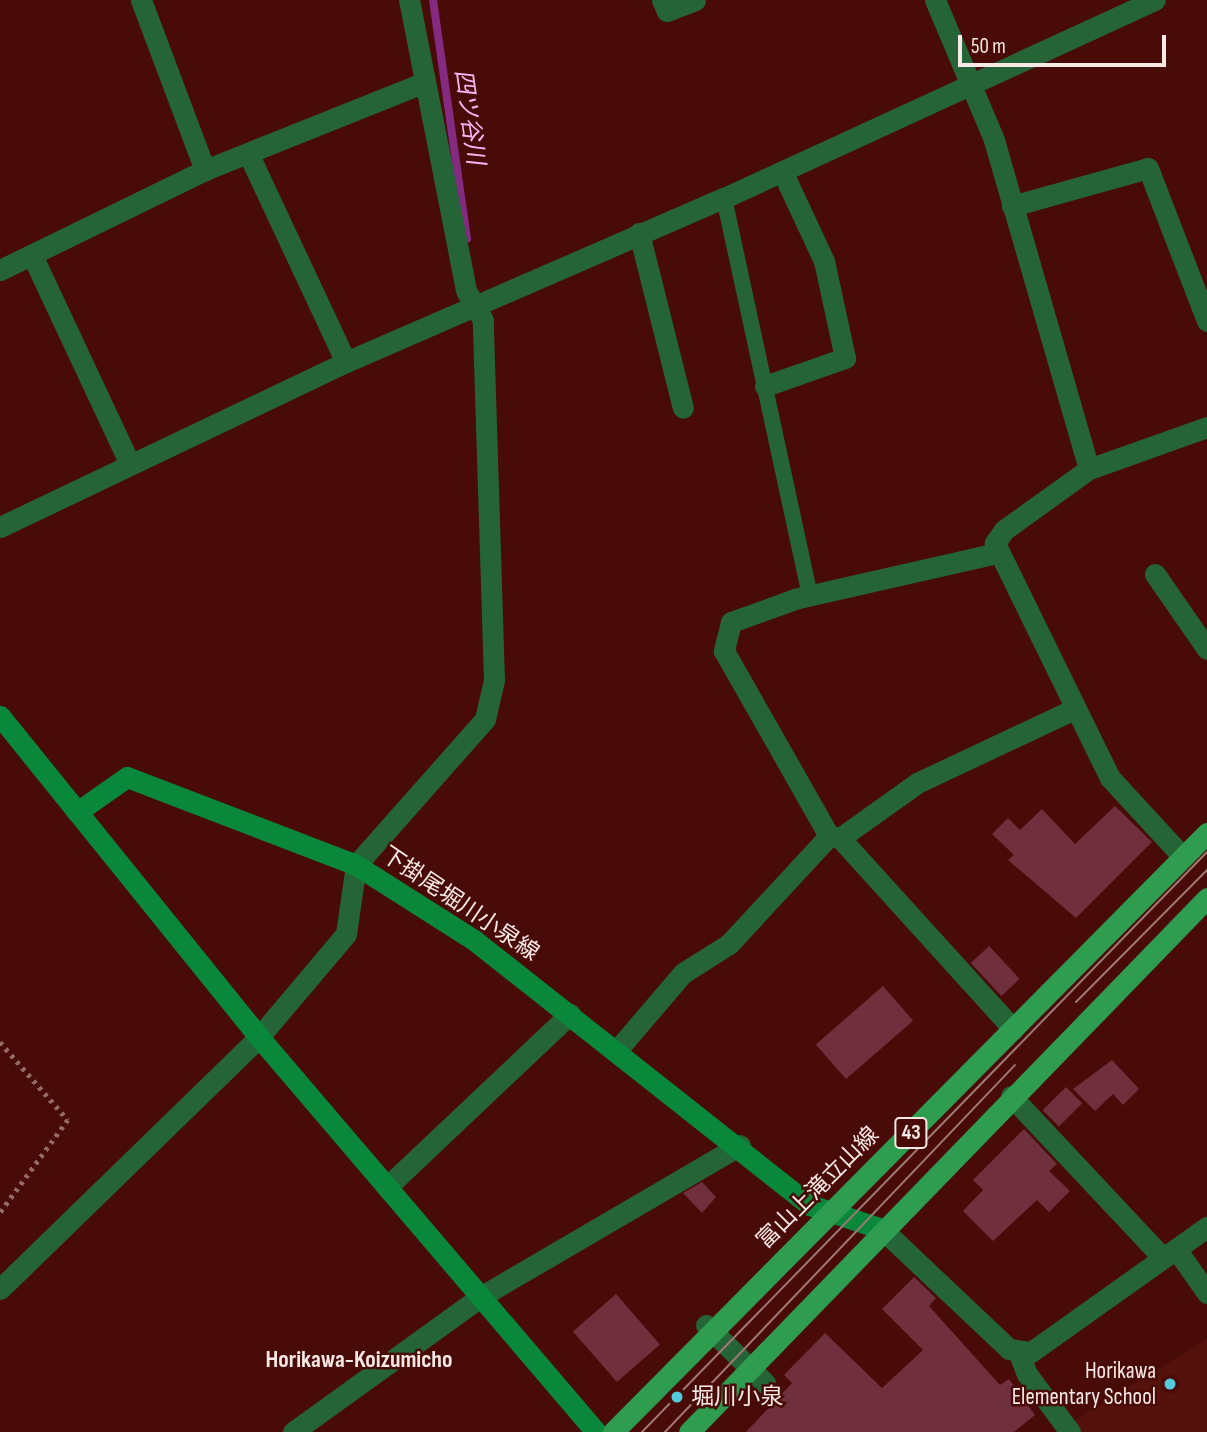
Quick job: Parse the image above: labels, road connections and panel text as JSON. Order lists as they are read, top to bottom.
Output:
{
  "streets": {
    "main road": ["下掛尾堀川小泉線", "43", "富山上滝立山線"]
  },
  "crossings": [
    ["下掛尾堀川小泉線", "43"],
    ["下掛尾堀川小泉線", "富山上滝立山線"]
  ],
  "districts": ["Horikawa-Koizumicho"],
  "water": ["四ツ谷川"],
  "places": ["Horikawa Elementary School", "堀川小泉"],
  "scale_bar": "50 m"
}
